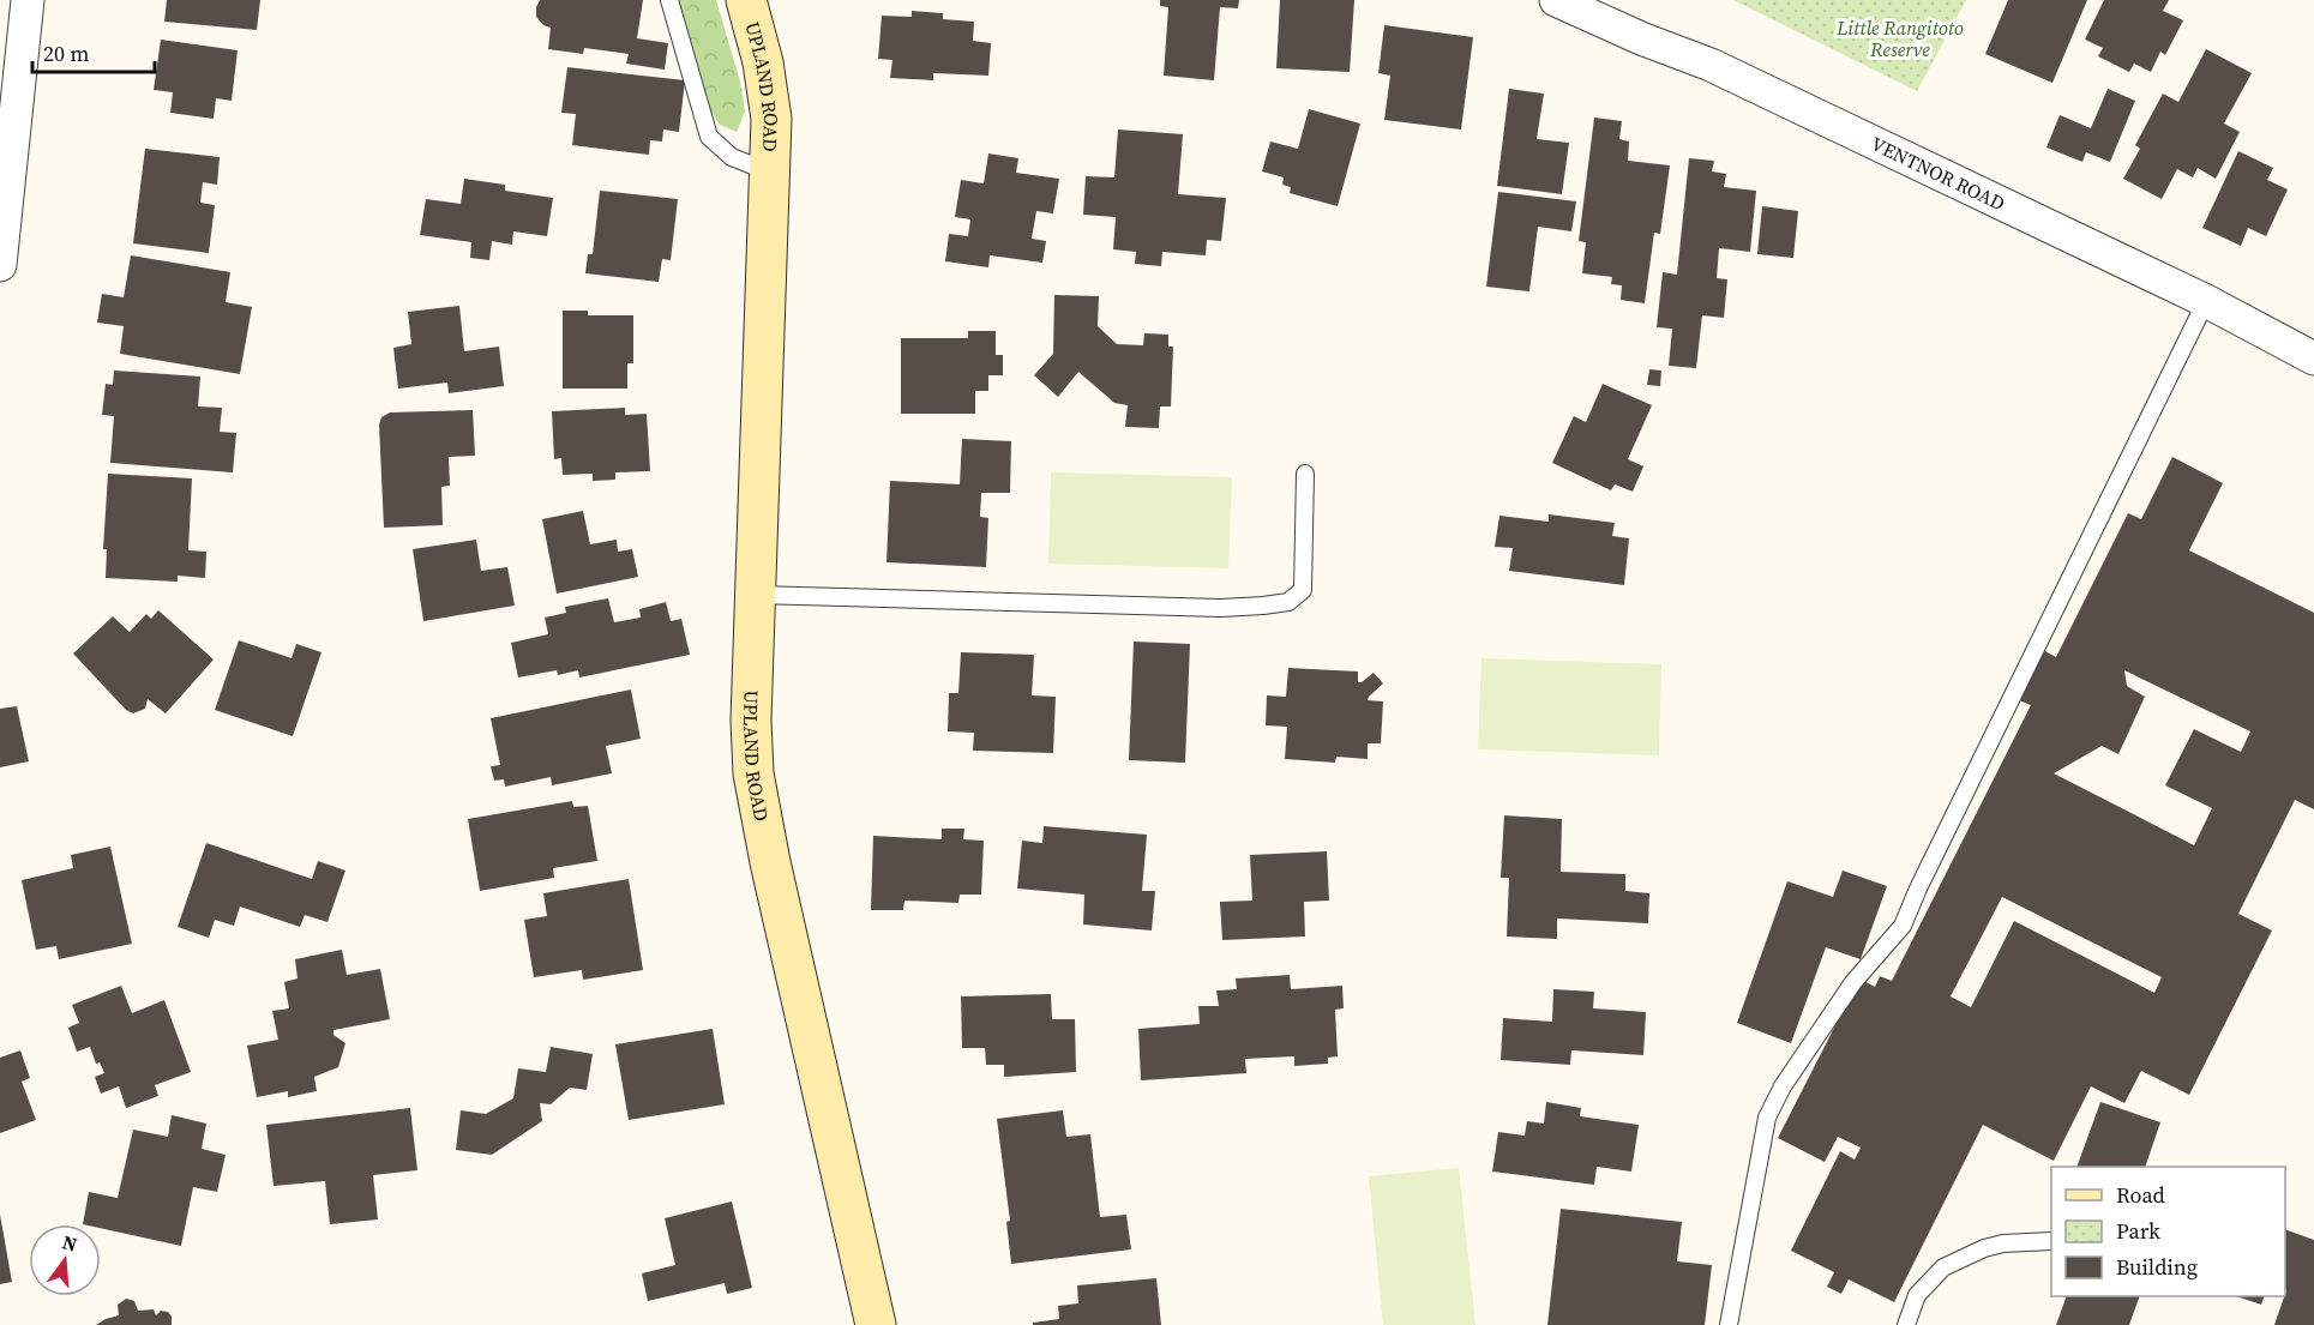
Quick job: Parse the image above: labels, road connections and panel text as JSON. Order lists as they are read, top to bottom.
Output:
{
  "streets": {
    "main road": ["UPLAND ROAD"],
    "street": ["VENTNOR ROAD"]
  },
  "parks": ["Little Rangitoto Reserve"],
  "legend": ["Road", "Park", "Building"],
  "scale_bar": "20 m",
  "north": "top"
}
